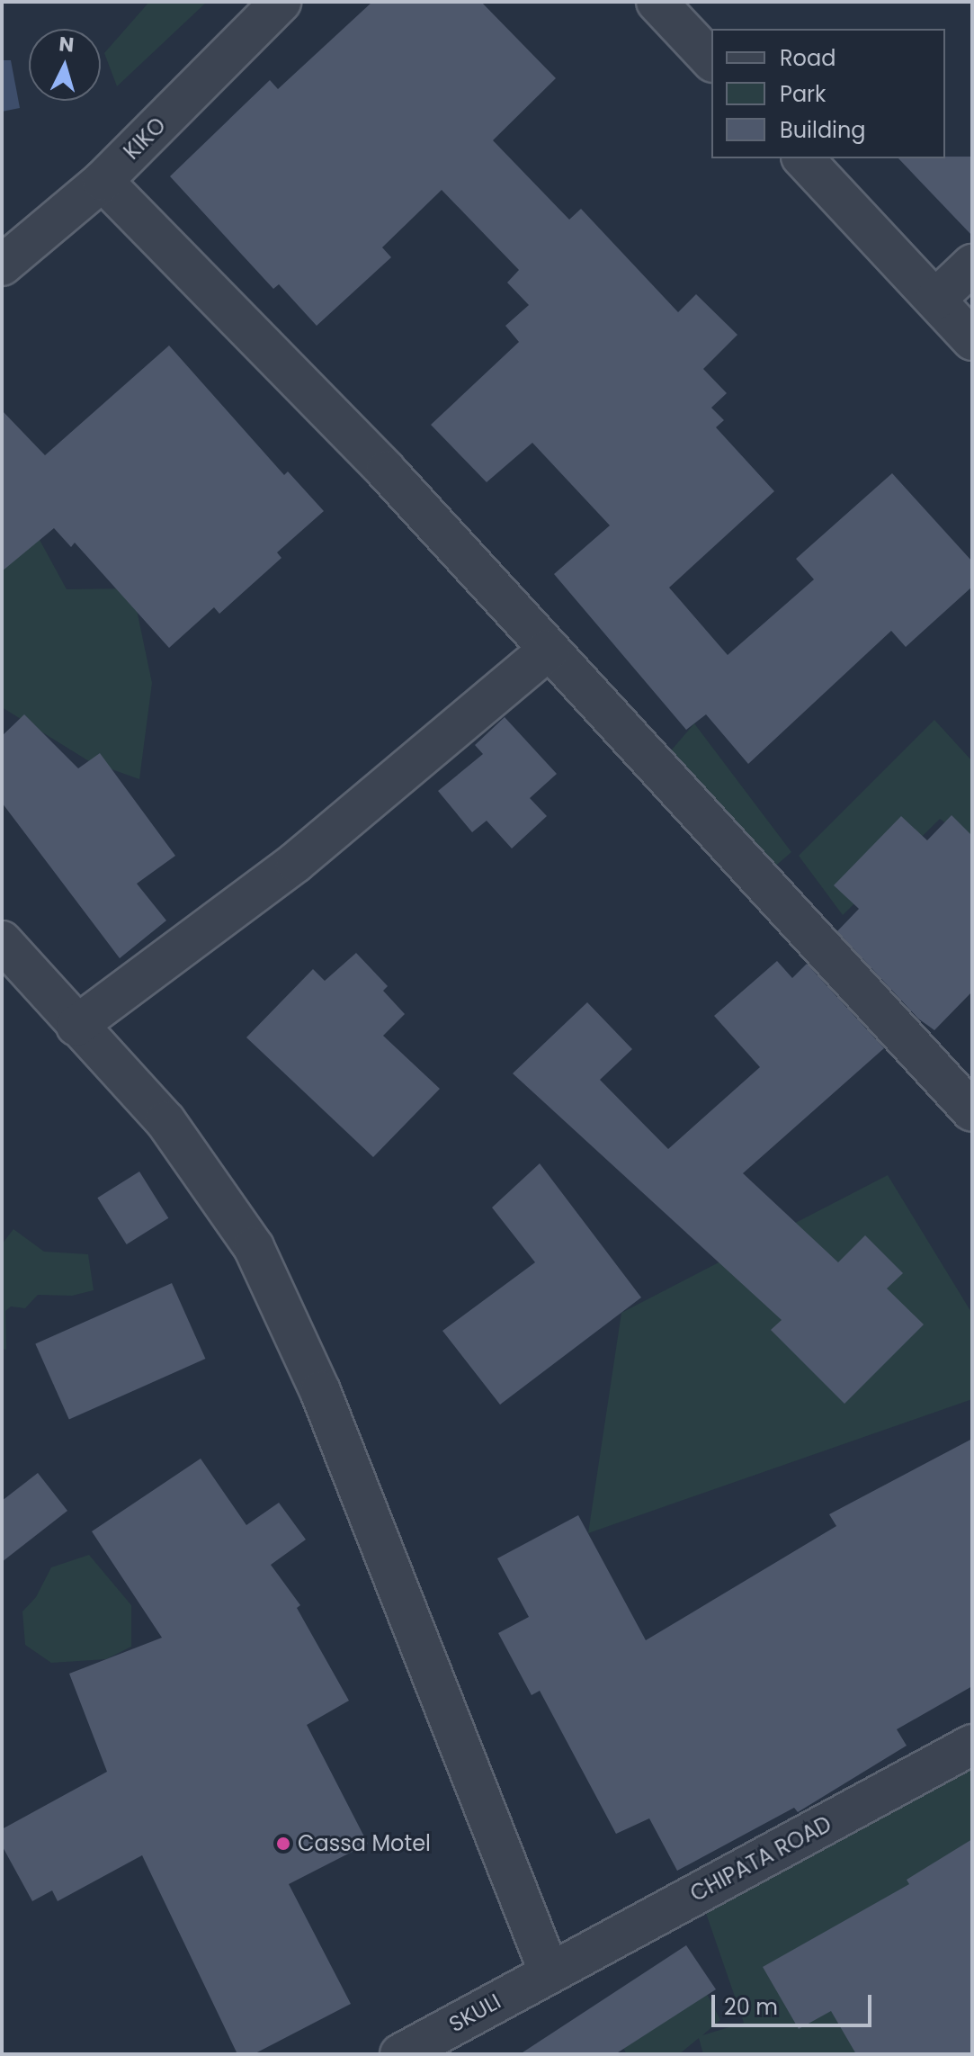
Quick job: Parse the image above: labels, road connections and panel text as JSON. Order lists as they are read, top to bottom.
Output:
{
  "streets": {
    "street": ["KIKO", "CHIPATA ROAD", "SKULI"]
  },
  "crossings": [
    ["CHIPATA ROAD", "SKULI"]
  ],
  "places": ["Cassa Motel"],
  "legend": ["Road", "Park", "Building"],
  "scale_bar": "20 m",
  "north": "top"
}
